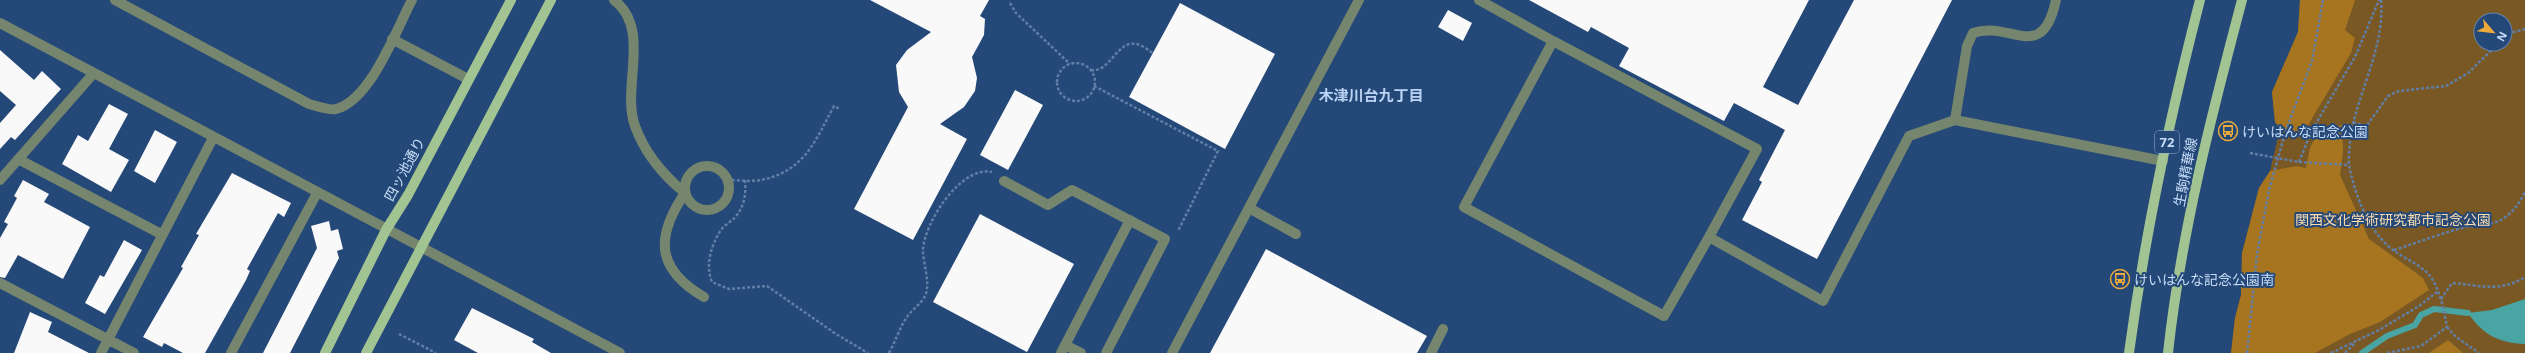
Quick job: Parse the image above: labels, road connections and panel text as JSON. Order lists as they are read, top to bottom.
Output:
{
  "streets": {
    "main road": ["72", "四ッ池通り", "生駒精華線"]
  },
  "districts": ["木津川台九丁目"],
  "parks": ["関西文化学術研究都市記念公園"],
  "places": {
    "bus stop": ["けいはんな記念公園", "けいはんな記念公園南"]
  },
  "north": "bottom right"
}
